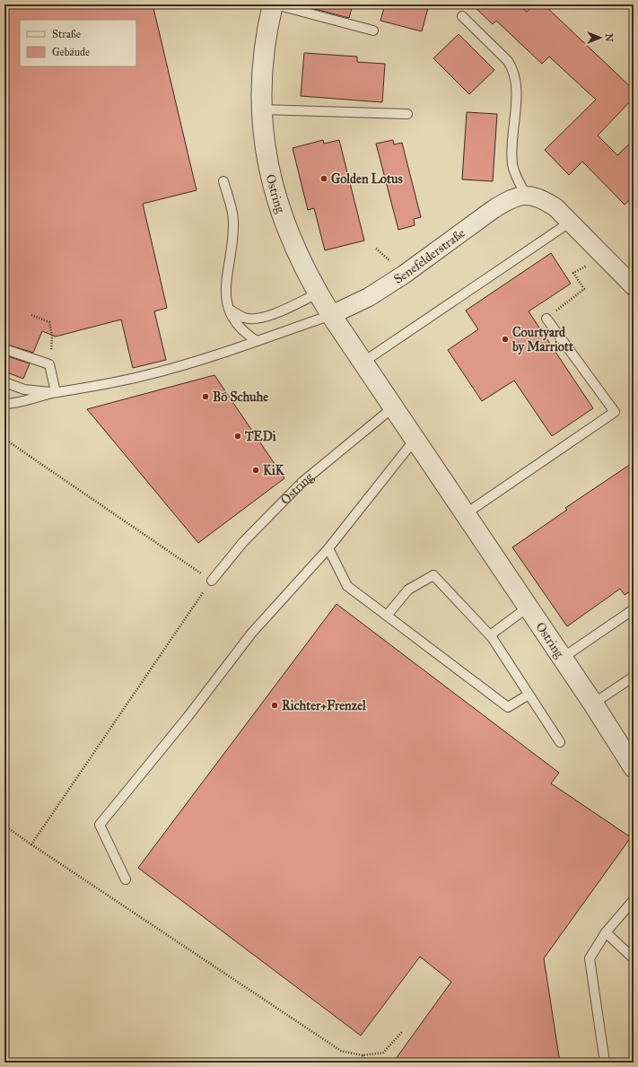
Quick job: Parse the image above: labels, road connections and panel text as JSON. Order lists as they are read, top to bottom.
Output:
{
  "streets": {
    "street": ["Ostring", "Senefelderstraße"]
  },
  "crossings": [
    ["Ostring", "Senefelderstraße"]
  ],
  "places": [
    "Golden Lotus",
    "Courtyard by Marriott",
    "Bö Schuhe",
    "TEDi",
    "KiK",
    "Richter+Frenzel"
  ],
  "legend": ["Straße", "Gebäude"],
  "north": "right"
}
